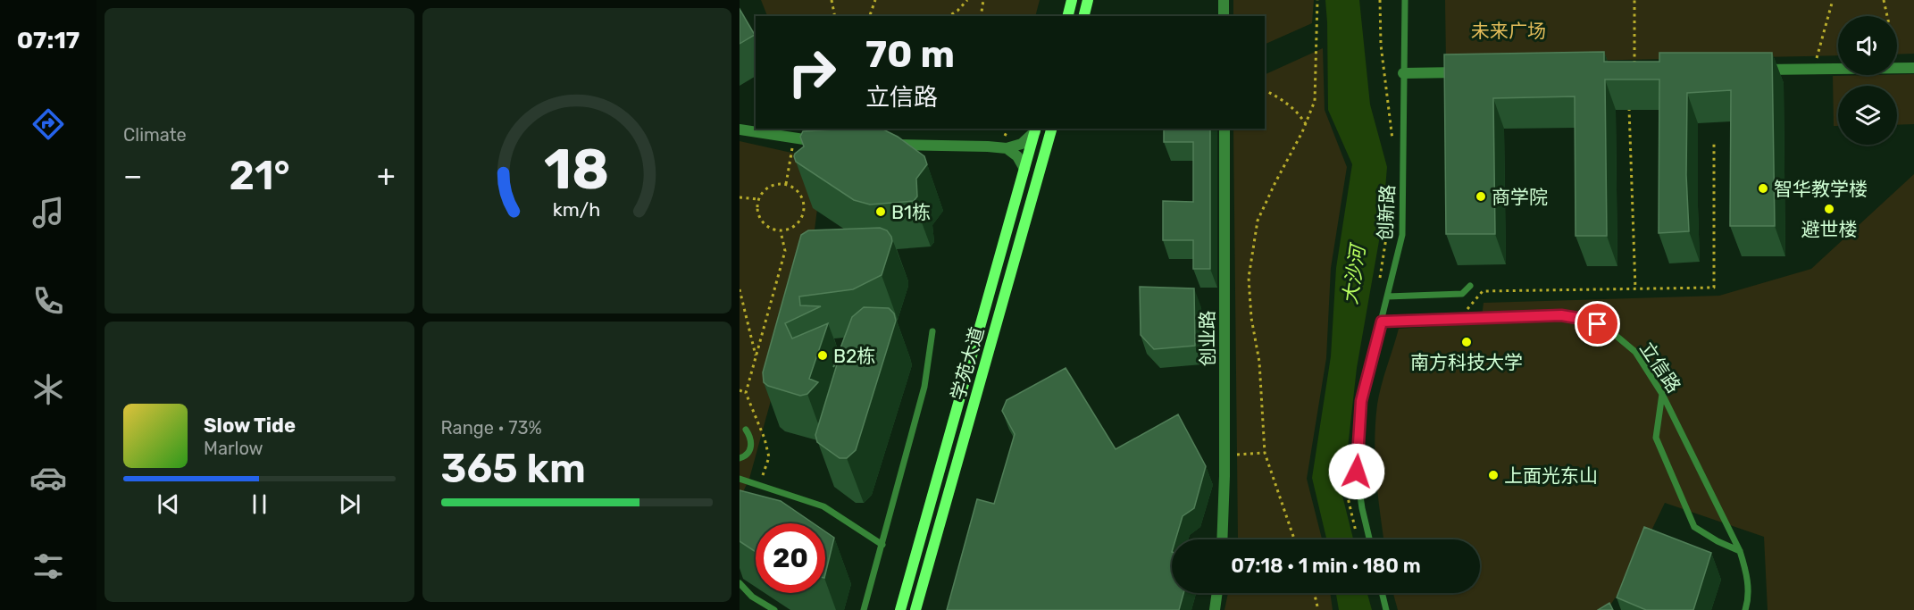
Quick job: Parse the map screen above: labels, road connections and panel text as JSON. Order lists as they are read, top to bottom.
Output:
{
  "streets": {
    "main road": ["学苑大道"],
    "street": ["创业路"],
    "lane": ["创新路", "立信路"]
  },
  "crossings": [
    ["创新路", "立信路"]
  ],
  "water": ["大沙河"],
  "parks": ["未来广场"],
  "places": [
    "智华教学楼",
    "商学院",
    "避世楼",
    "B1栋",
    "南方科技大学",
    "B2栋",
    "上面光东山"
  ],
  "page": {
    "tabs": "07:17",
    "tile": [
      "Climate",
      ["Range · 73%", "365 km"]
    ],
    "turn": ["70 m", "立信路"],
    "heat": ["−", "21°", "+"],
    "song": ["Slow Tide", "Marlow"],
    "limit": "20",
    "trip": "07:18 · 1 min · 180 m",
    "gauge": ["18", "km/h"]
  }
}
